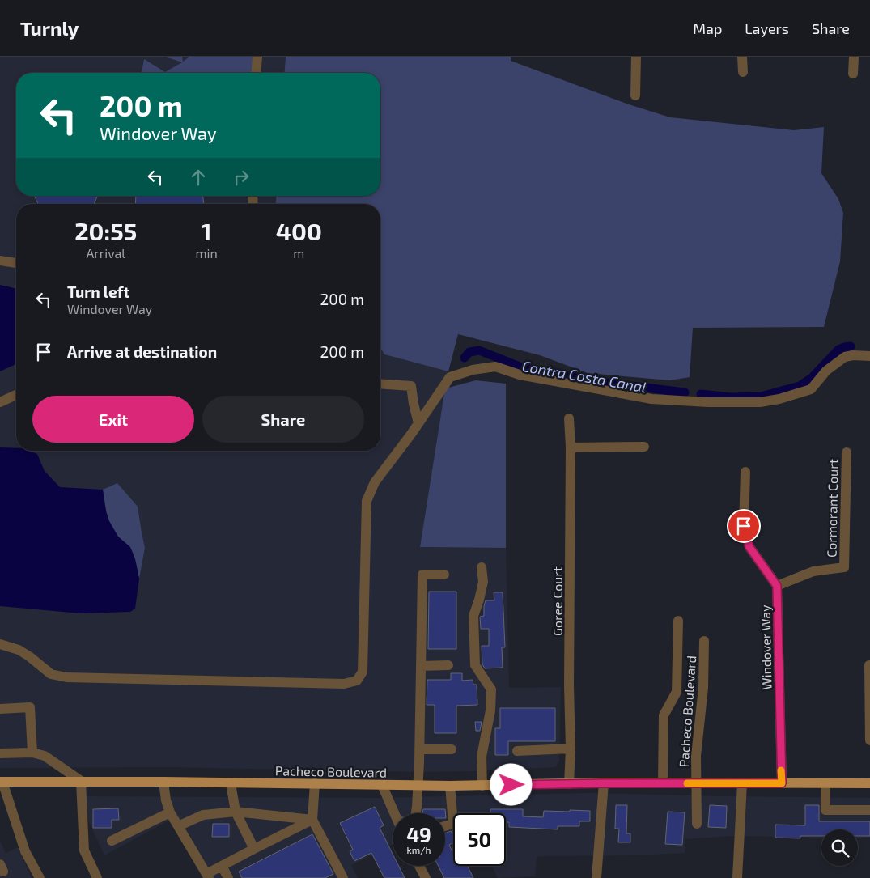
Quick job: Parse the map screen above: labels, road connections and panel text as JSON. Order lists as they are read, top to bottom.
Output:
{
  "streets": {
    "main road": ["Pacheco Boulevard"],
    "street": ["Cormorant Court", "Goree Court", "Windover Way"]
  },
  "crossings": [
    ["Cormorant Court", "Windover Way"],
    ["Goree Court", "Pacheco Boulevard"],
    ["Windover Way", "Pacheco Boulevard"]
  ],
  "water": ["Contra Costa Canal"],
  "page": {
    "header": "Turnly",
    "nav": ["Map", "Layers", "Share"],
    "turn": ["200 m", "Windover Way"],
    "eta": [
      "20:55",
      "Arrival",
      "1",
      "min",
      "400",
      "m"
    ],
    "list": [
      {
        "name": "Turn left",
        "note": "Windover Way",
        "value": "200 m"
      },
      {
        "name": "Arrive at destination",
        "value": "200 m"
      }
    ],
    "buttons": ["Exit", "Share"],
    "speed": "49 km/h",
    "limit": "50"
  }
}
